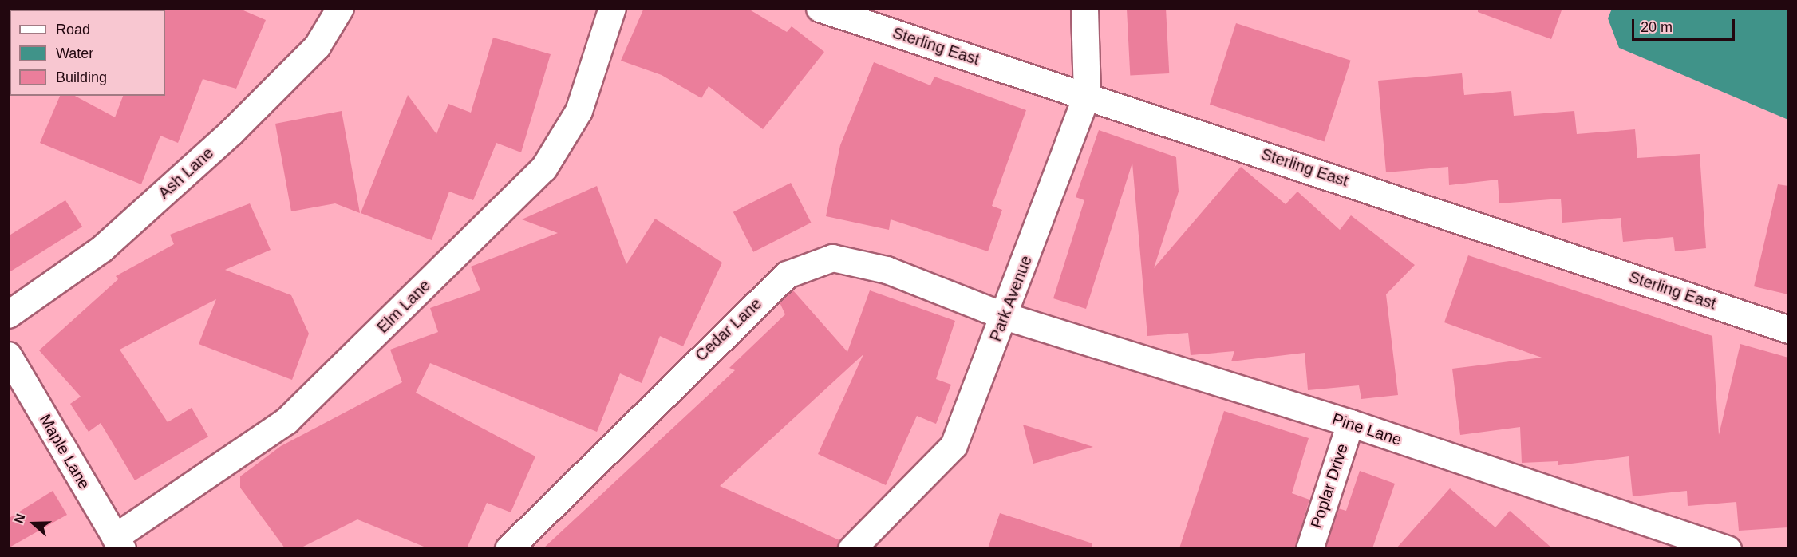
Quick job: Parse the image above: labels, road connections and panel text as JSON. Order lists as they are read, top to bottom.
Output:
{
  "streets": {
    "street": [
      "Sterling East",
      "Ash Lane",
      "Park Avenue",
      "Elm Lane",
      "Cedar Lane",
      "Pine Lane",
      "Maple Lane",
      "Poplar Drive"
    ]
  },
  "crossings": [
    ["Sterling East", "Park Avenue"],
    ["Park Avenue", "Cedar Lane"],
    ["Park Avenue", "Pine Lane"],
    ["Elm Lane", "Maple Lane"],
    ["Cedar Lane", "Pine Lane"],
    ["Pine Lane", "Poplar Drive"]
  ],
  "legend": ["Road", "Water", "Building"],
  "scale_bar": "20 m",
  "north": "left"
}
